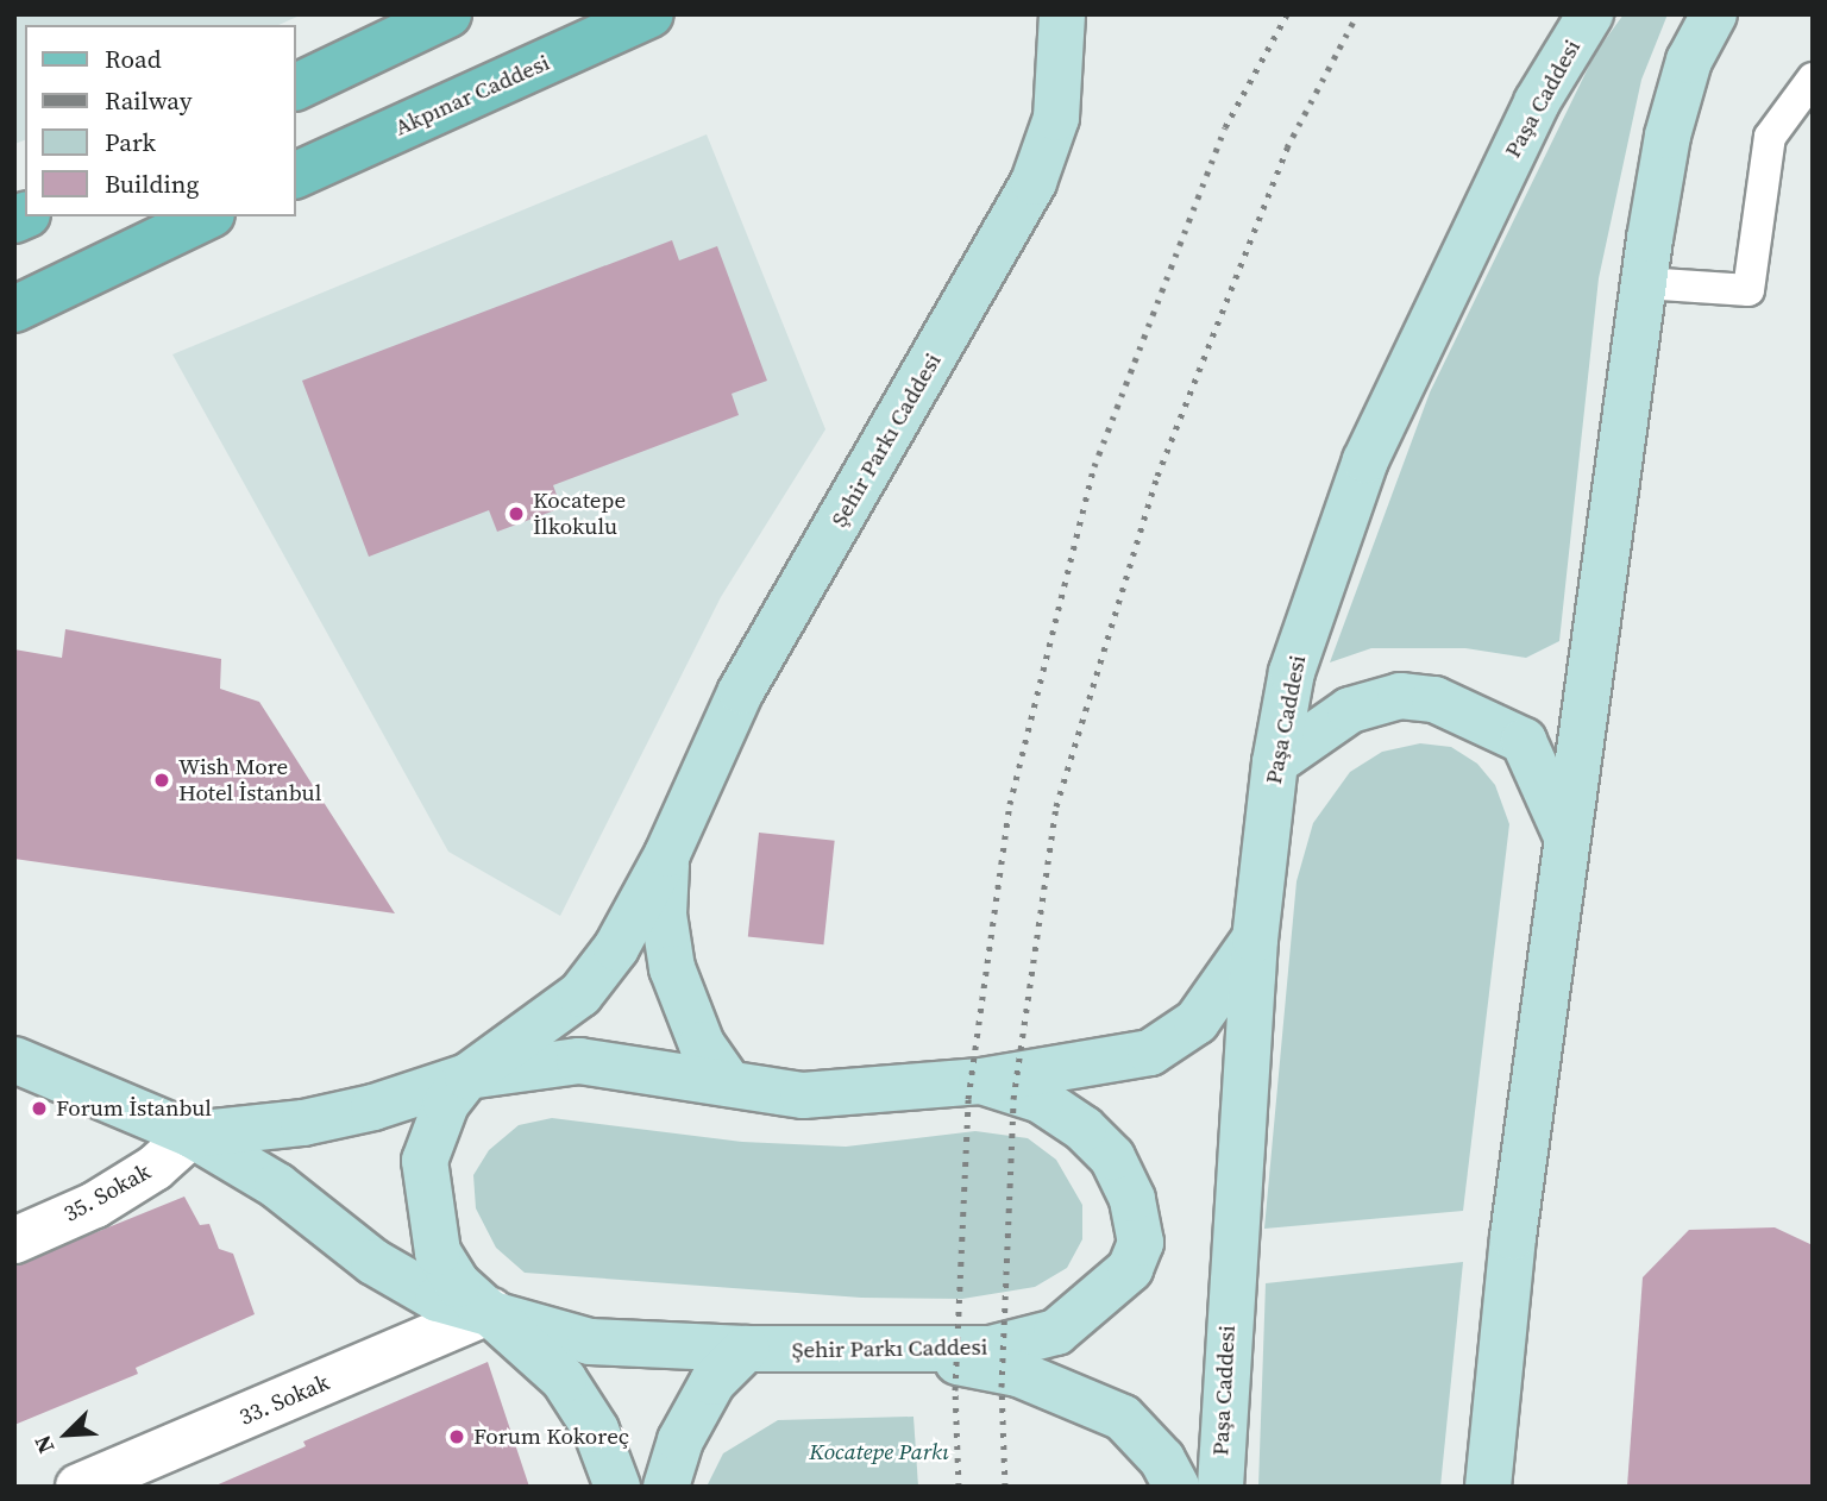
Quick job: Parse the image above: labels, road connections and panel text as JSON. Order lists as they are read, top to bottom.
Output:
{
  "streets": {
    "main road": ["Akpınar Caddesi", "Paşa Caddesi", "Şehir Parkı Caddesi"],
    "street": ["35. Sokak", "33. Sokak"]
  },
  "crossings": [
    ["Şehir Parkı Caddesi", "33. Sokak"]
  ],
  "parks": ["Kocatepe Parkı"],
  "places": [
    "Kocatepe İlkokulu",
    "Wish More Hotel İstanbul",
    "Forum İstanbul",
    "Forum Kokoreç"
  ],
  "legend": [
    "Road",
    "Railway",
    "Park",
    "Building"
  ],
  "north": "bottom left"
}
